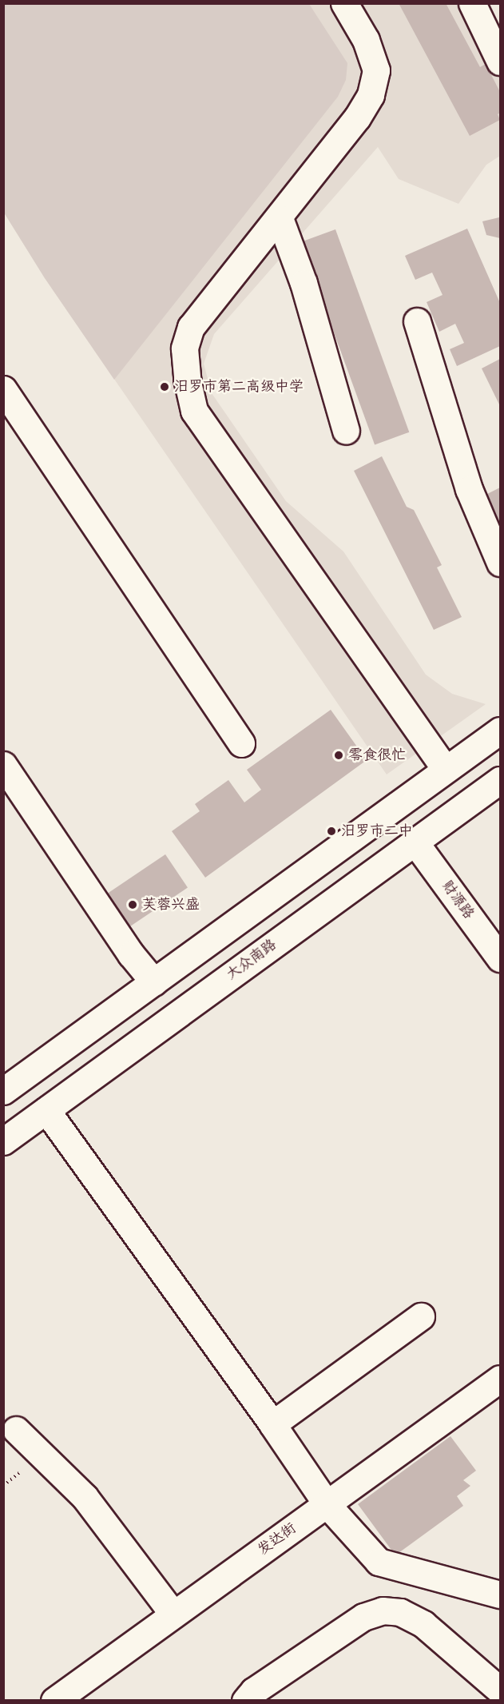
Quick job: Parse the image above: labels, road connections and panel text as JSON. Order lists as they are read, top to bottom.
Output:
{
  "streets": {
    "street": ["财源路", "大众南路", "发达街"]
  },
  "crossings": [
    ["财源路", "大众南路"]
  ],
  "places": [
    "汨罗市第二高级中学",
    "零食很忙",
    "汨罗市二中",
    "芙蓉兴盛"
  ]
}
